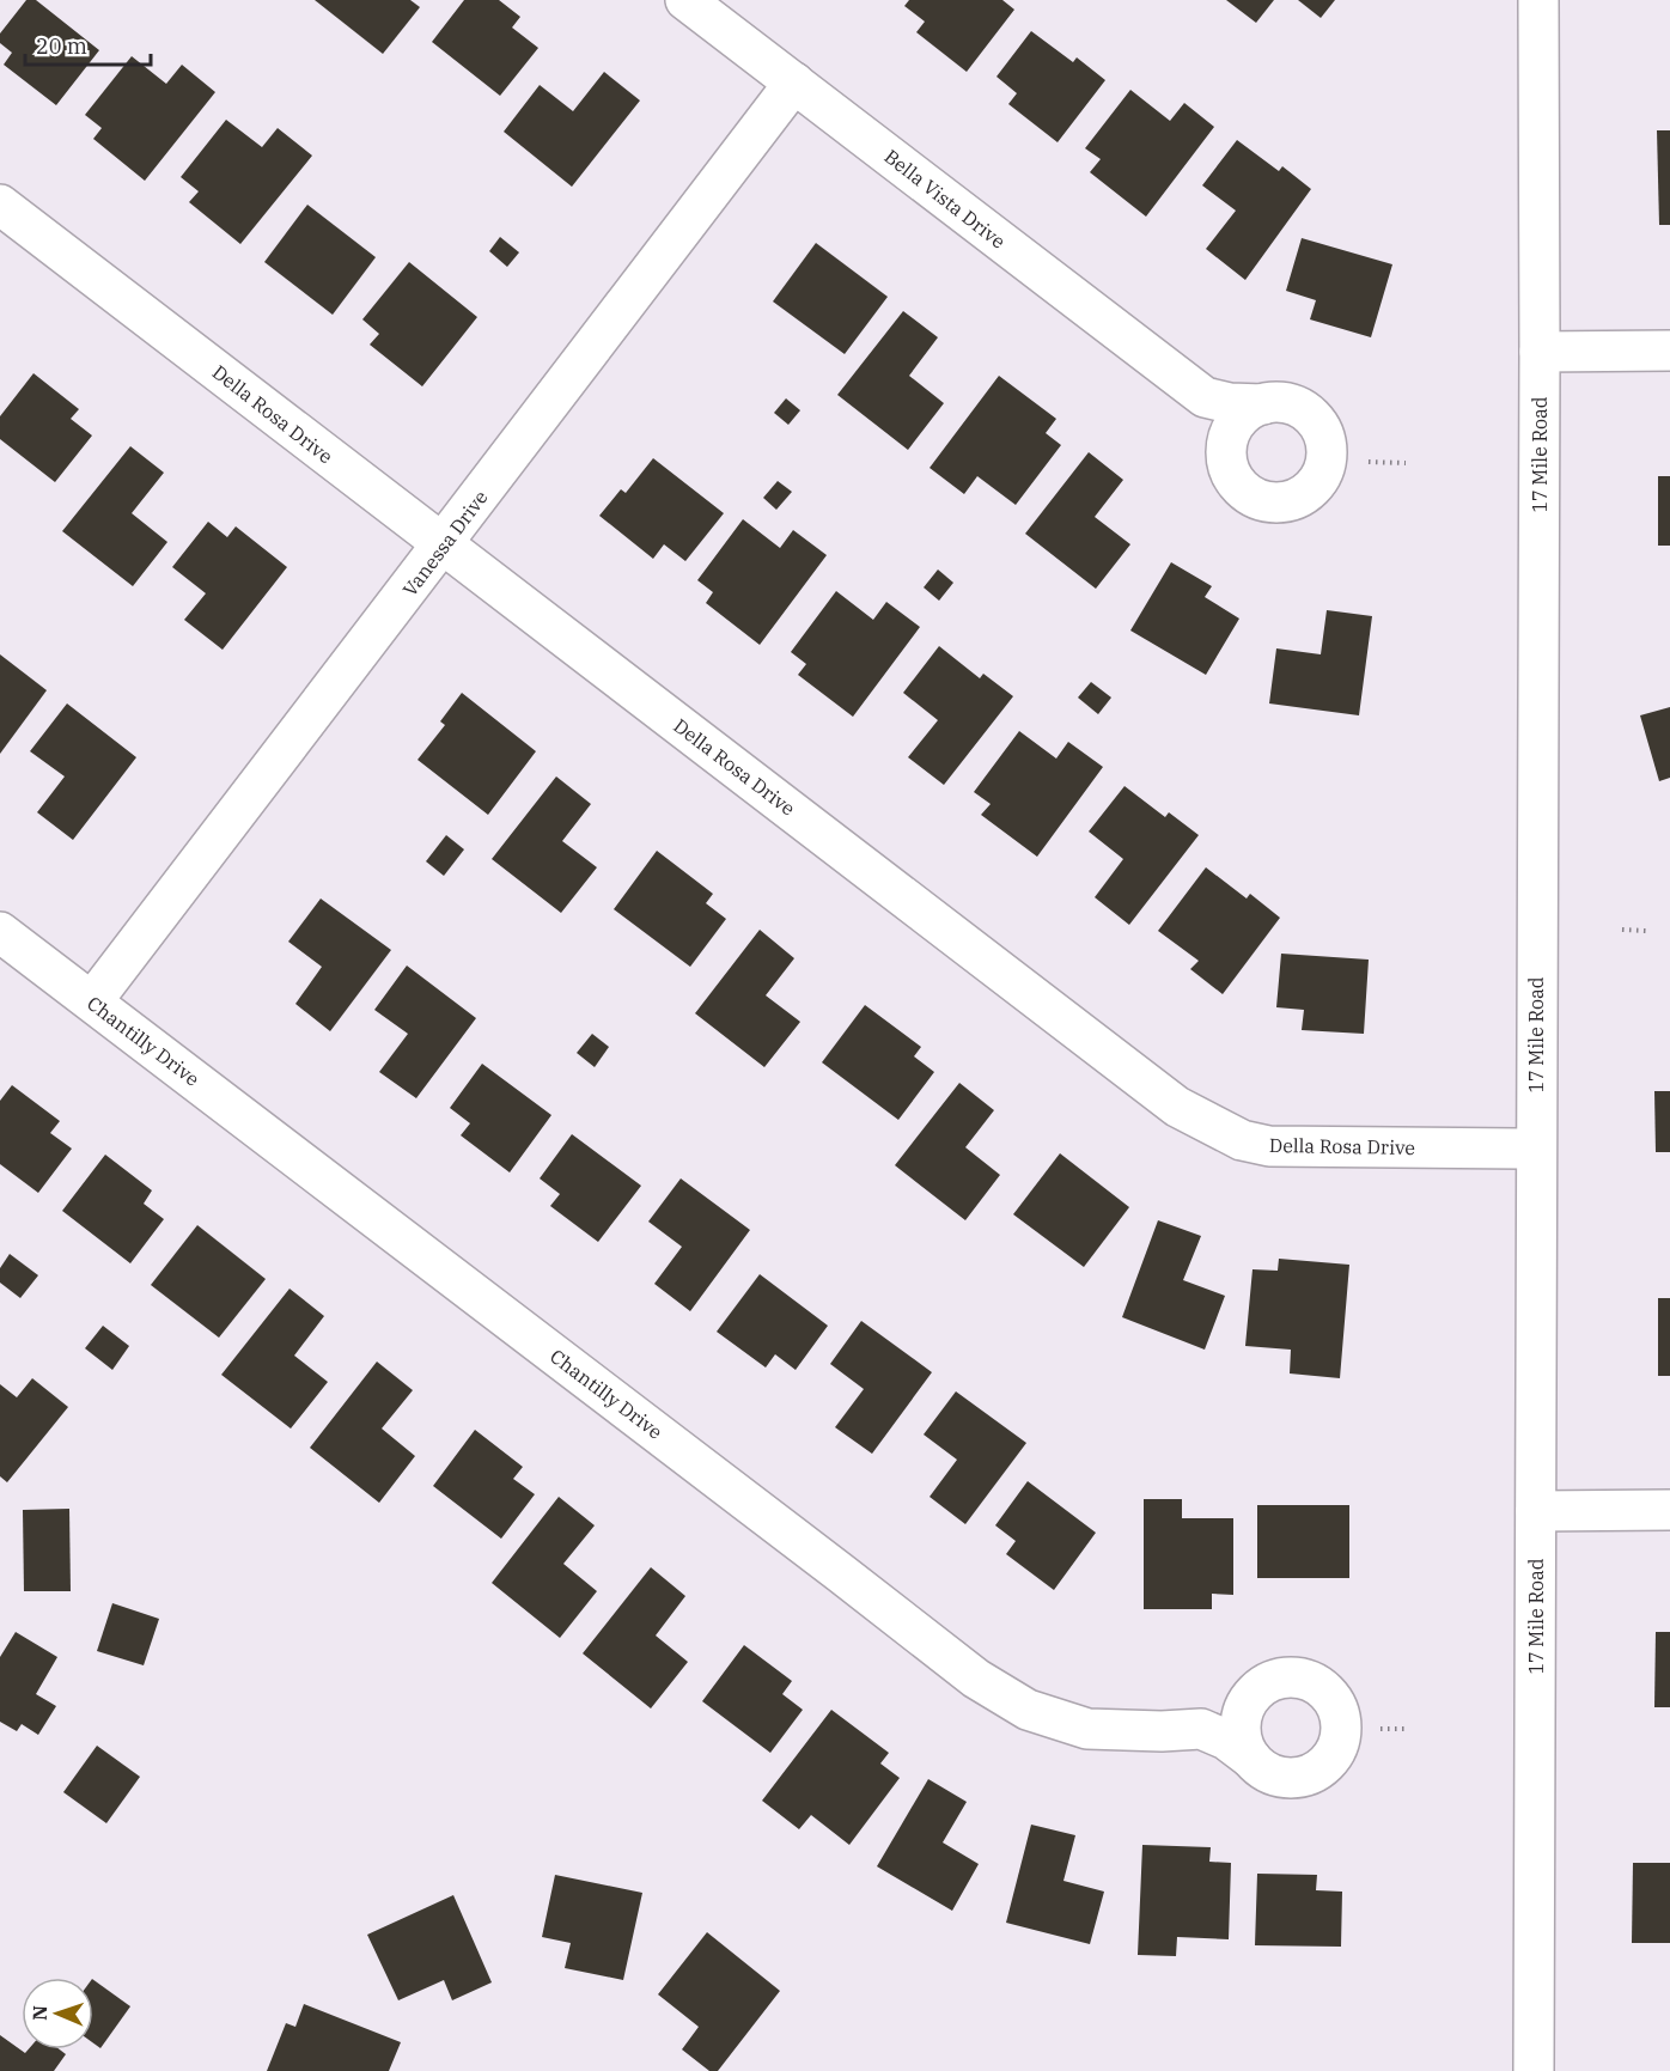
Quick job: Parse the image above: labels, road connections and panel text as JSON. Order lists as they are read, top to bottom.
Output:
{
  "streets": {
    "street": [
      "Bella Vista Drive",
      "Della Rosa Drive",
      "17 Mile Road",
      "Vanessa Drive",
      "Chantilly Drive"
    ]
  },
  "crossings": [
    ["Bella Vista Drive", "Vanessa Drive"],
    ["Della Rosa Drive", "17 Mile Road"],
    ["Della Rosa Drive", "Vanessa Drive"],
    ["Vanessa Drive", "Chantilly Drive"]
  ],
  "scale_bar": "20 m",
  "north": "left"
}
